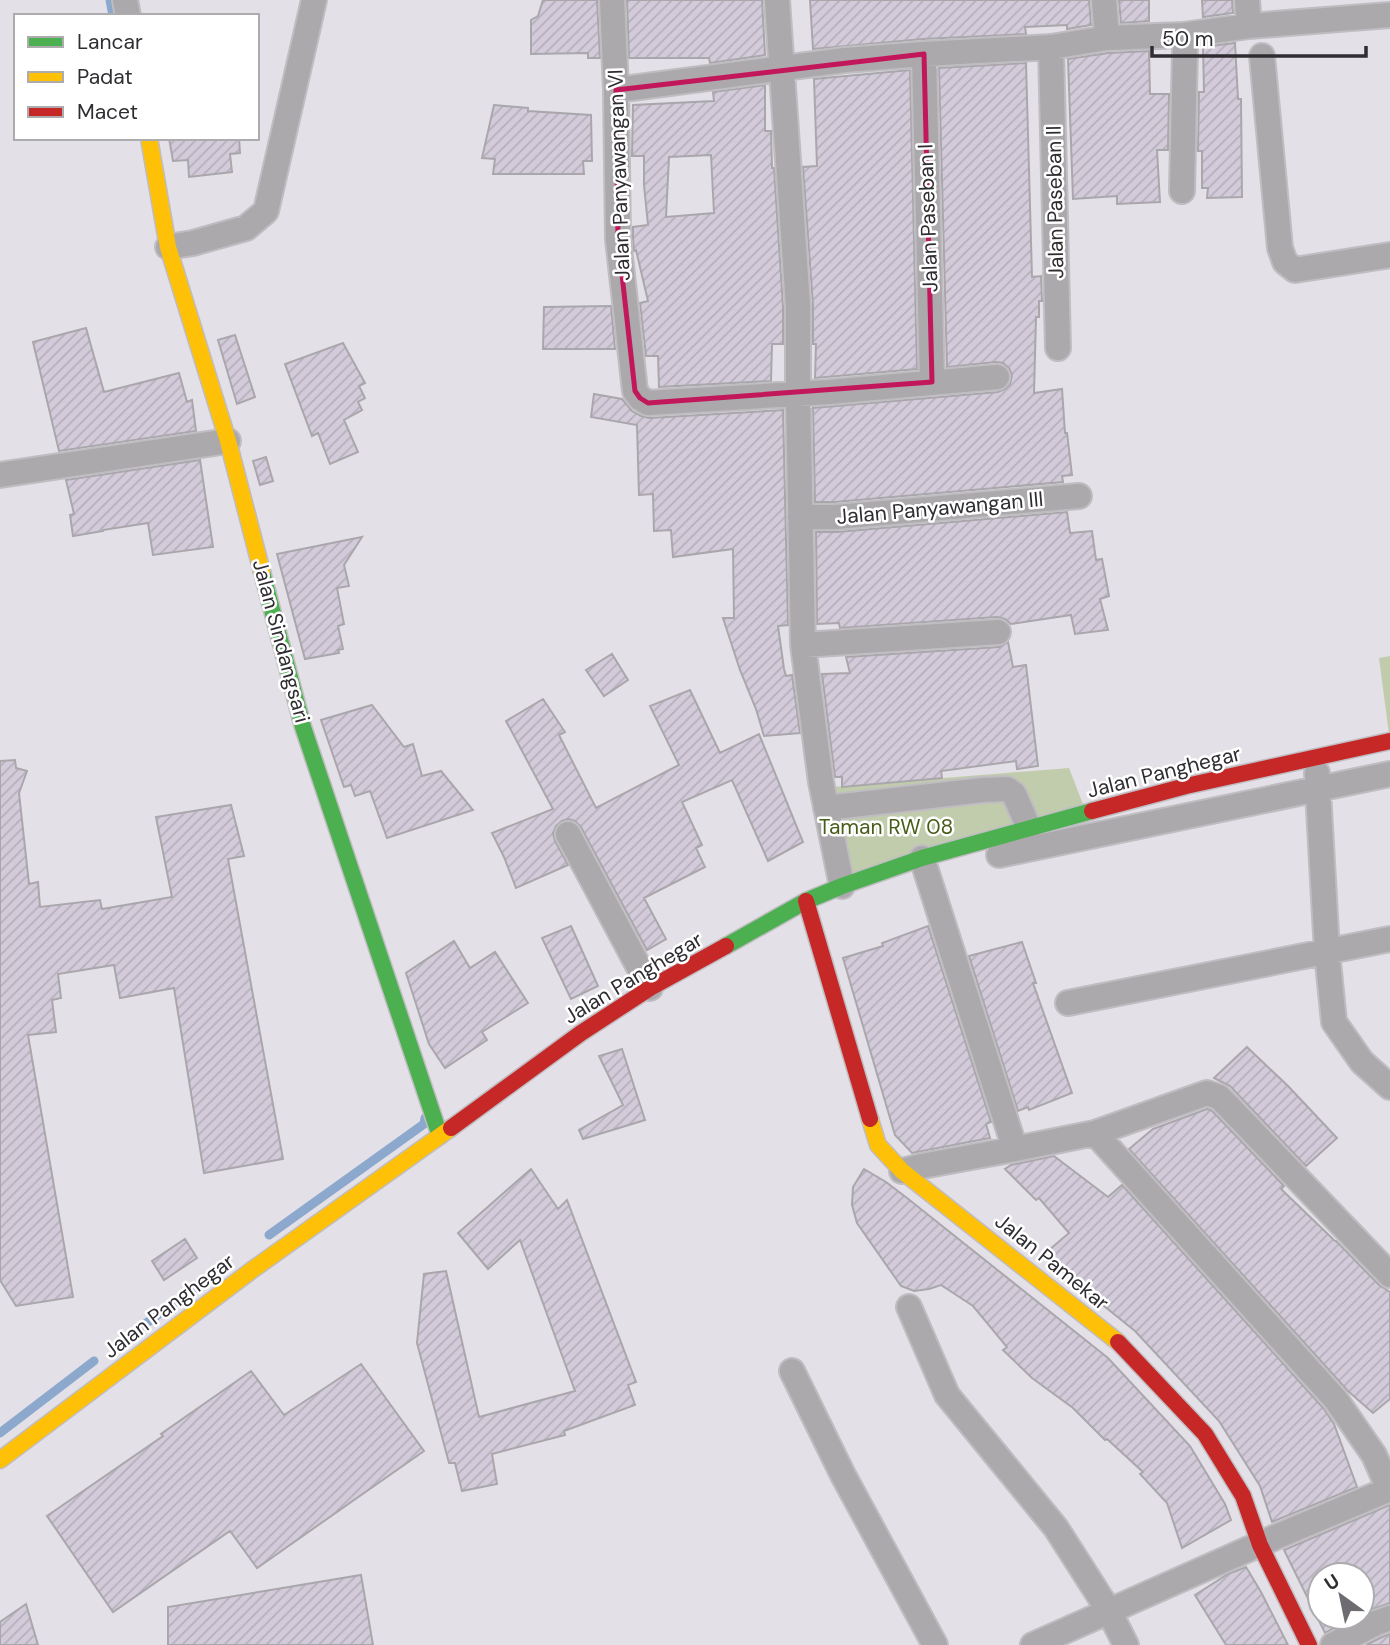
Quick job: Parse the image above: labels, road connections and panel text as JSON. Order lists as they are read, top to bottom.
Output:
{
  "streets": {
    "street": [
      "Jalan Panyawangan VI",
      "Jalan Paseban II",
      "Jalan Paseban I",
      "Jalan Panyawangan III",
      "Jalan Sindangsari",
      "Jalan Panghegar",
      "Jalan Pamekar"
    ]
  },
  "crossings": [
    ["Jalan Panyawangan VI", "Jalan Paseban I"],
    ["Jalan Sindangsari", "Jalan Panghegar"],
    ["Jalan Panghegar", "Jalan Pamekar"]
  ],
  "parks": ["Taman RW 08"],
  "legend": ["Lancar", "Padat", "Macet"],
  "scale_bar": "50 m",
  "north": "top left"
}
